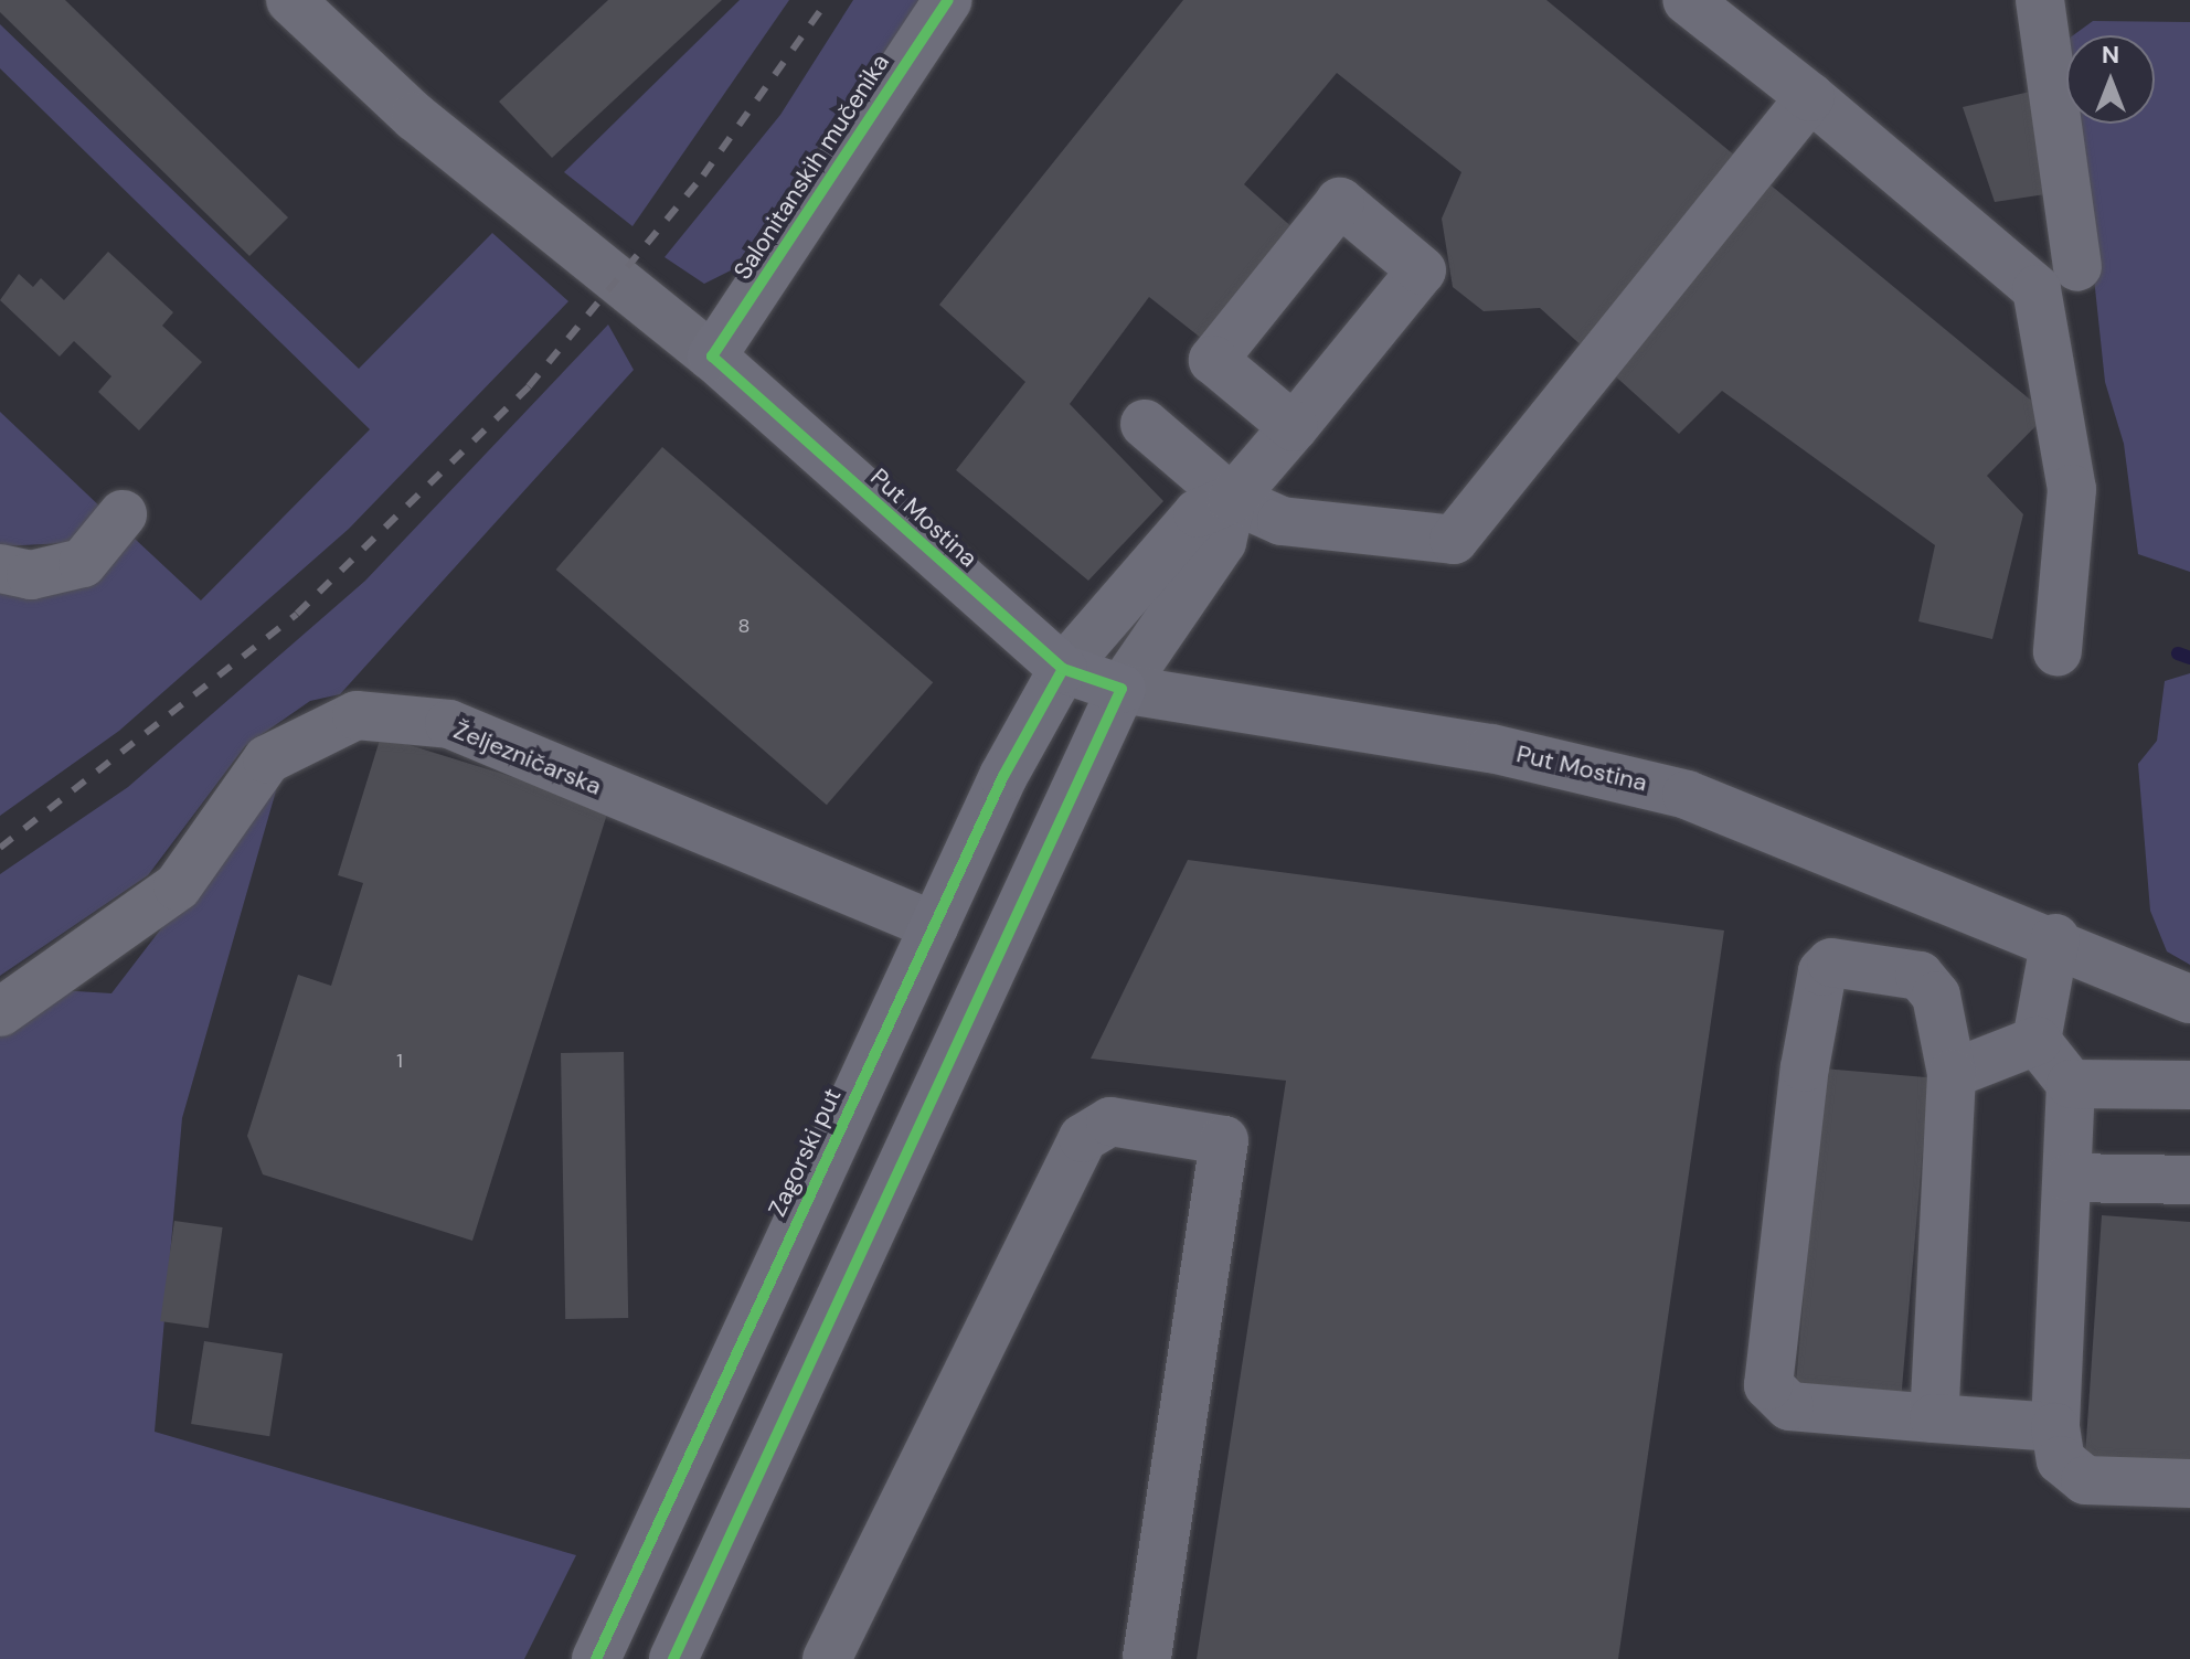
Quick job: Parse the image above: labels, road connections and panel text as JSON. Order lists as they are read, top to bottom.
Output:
{
  "streets": {
    "main road": ["Salonitanskih mučenika", "Put Mostina", "Zagorski put"],
    "street": ["Željezničarska"]
  },
  "crossings": [
    ["Salonitanskih mučenika", "Put Mostina"],
    ["Put Mostina", "Zagorski put"],
    ["Željezničarska", "Zagorski put"]
  ],
  "house_numbers": ["8", "1"],
  "north": "top"
}
